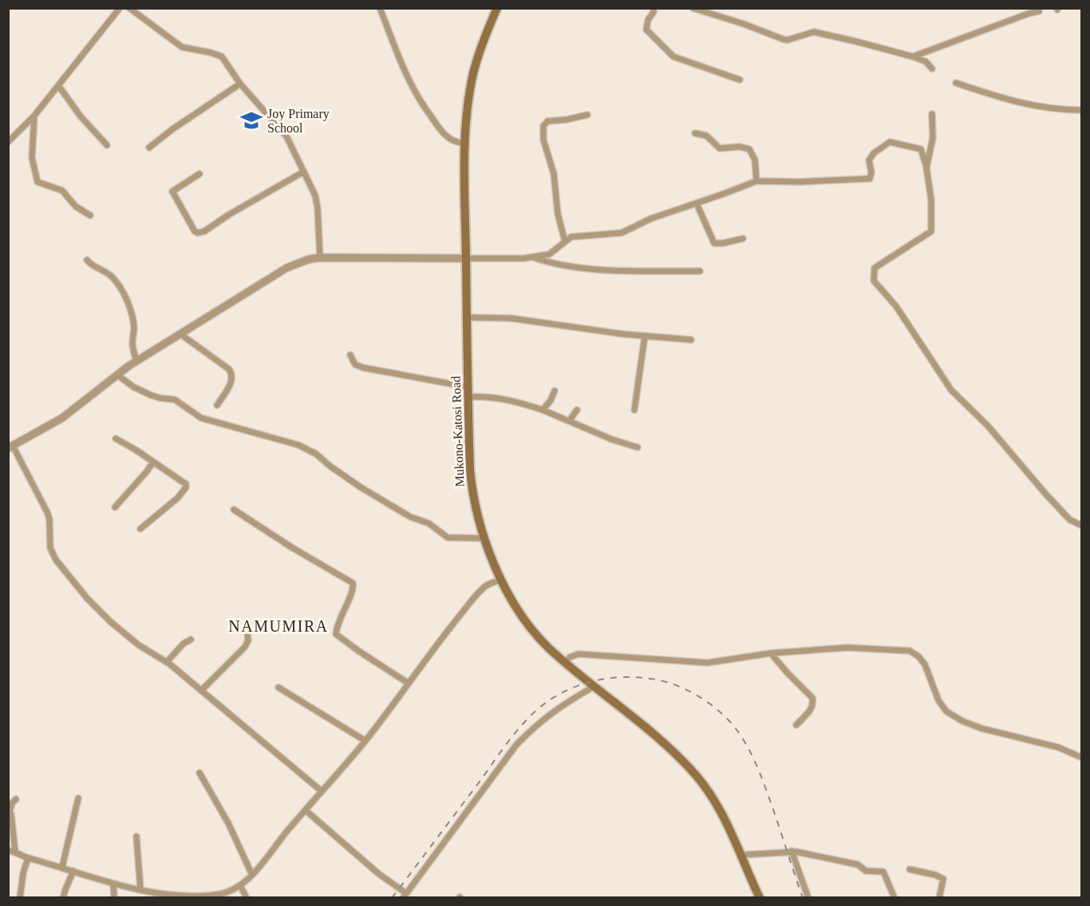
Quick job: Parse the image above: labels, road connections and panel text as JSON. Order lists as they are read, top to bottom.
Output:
{
  "streets": {
    "main road": ["Mukono-Katosi Road"]
  },
  "districts": ["NAMUMIRA"],
  "places": {
    "school or university": ["Joy Primary School"]
  }
}
